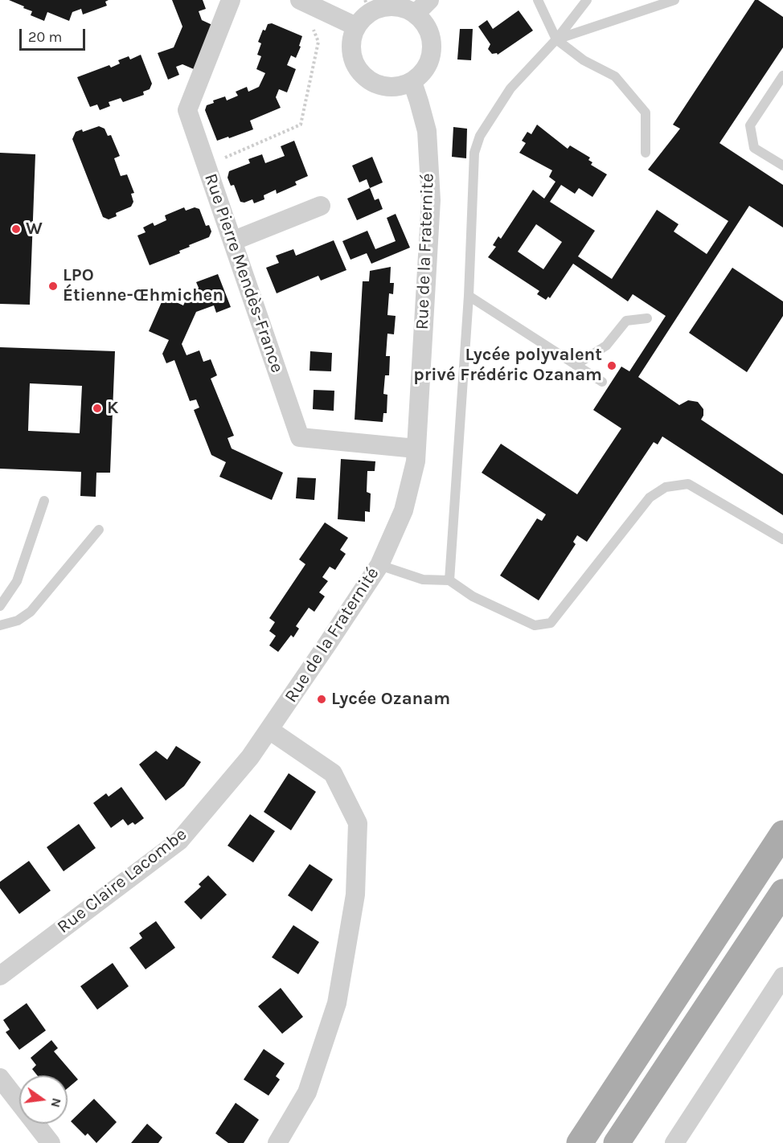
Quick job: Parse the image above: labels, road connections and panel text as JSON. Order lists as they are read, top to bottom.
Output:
{
  "streets": {
    "street": ["Rue de la Fraternité", "Rue Pierre Mendès-France", "Rue Claire Lacombe"]
  },
  "crossings": [
    ["Rue de la Fraternité", "Rue Pierre Mendès-France"],
    ["Rue de la Fraternité", "Rue Claire Lacombe"]
  ],
  "places": [
    "W",
    "LPO Étienne-Œhmichen",
    "Lycée polyvalent privé Frédéric Ozanam",
    "K",
    "Lycée Ozanam"
  ],
  "scale_bar": "20 m",
  "north": "right"
}
